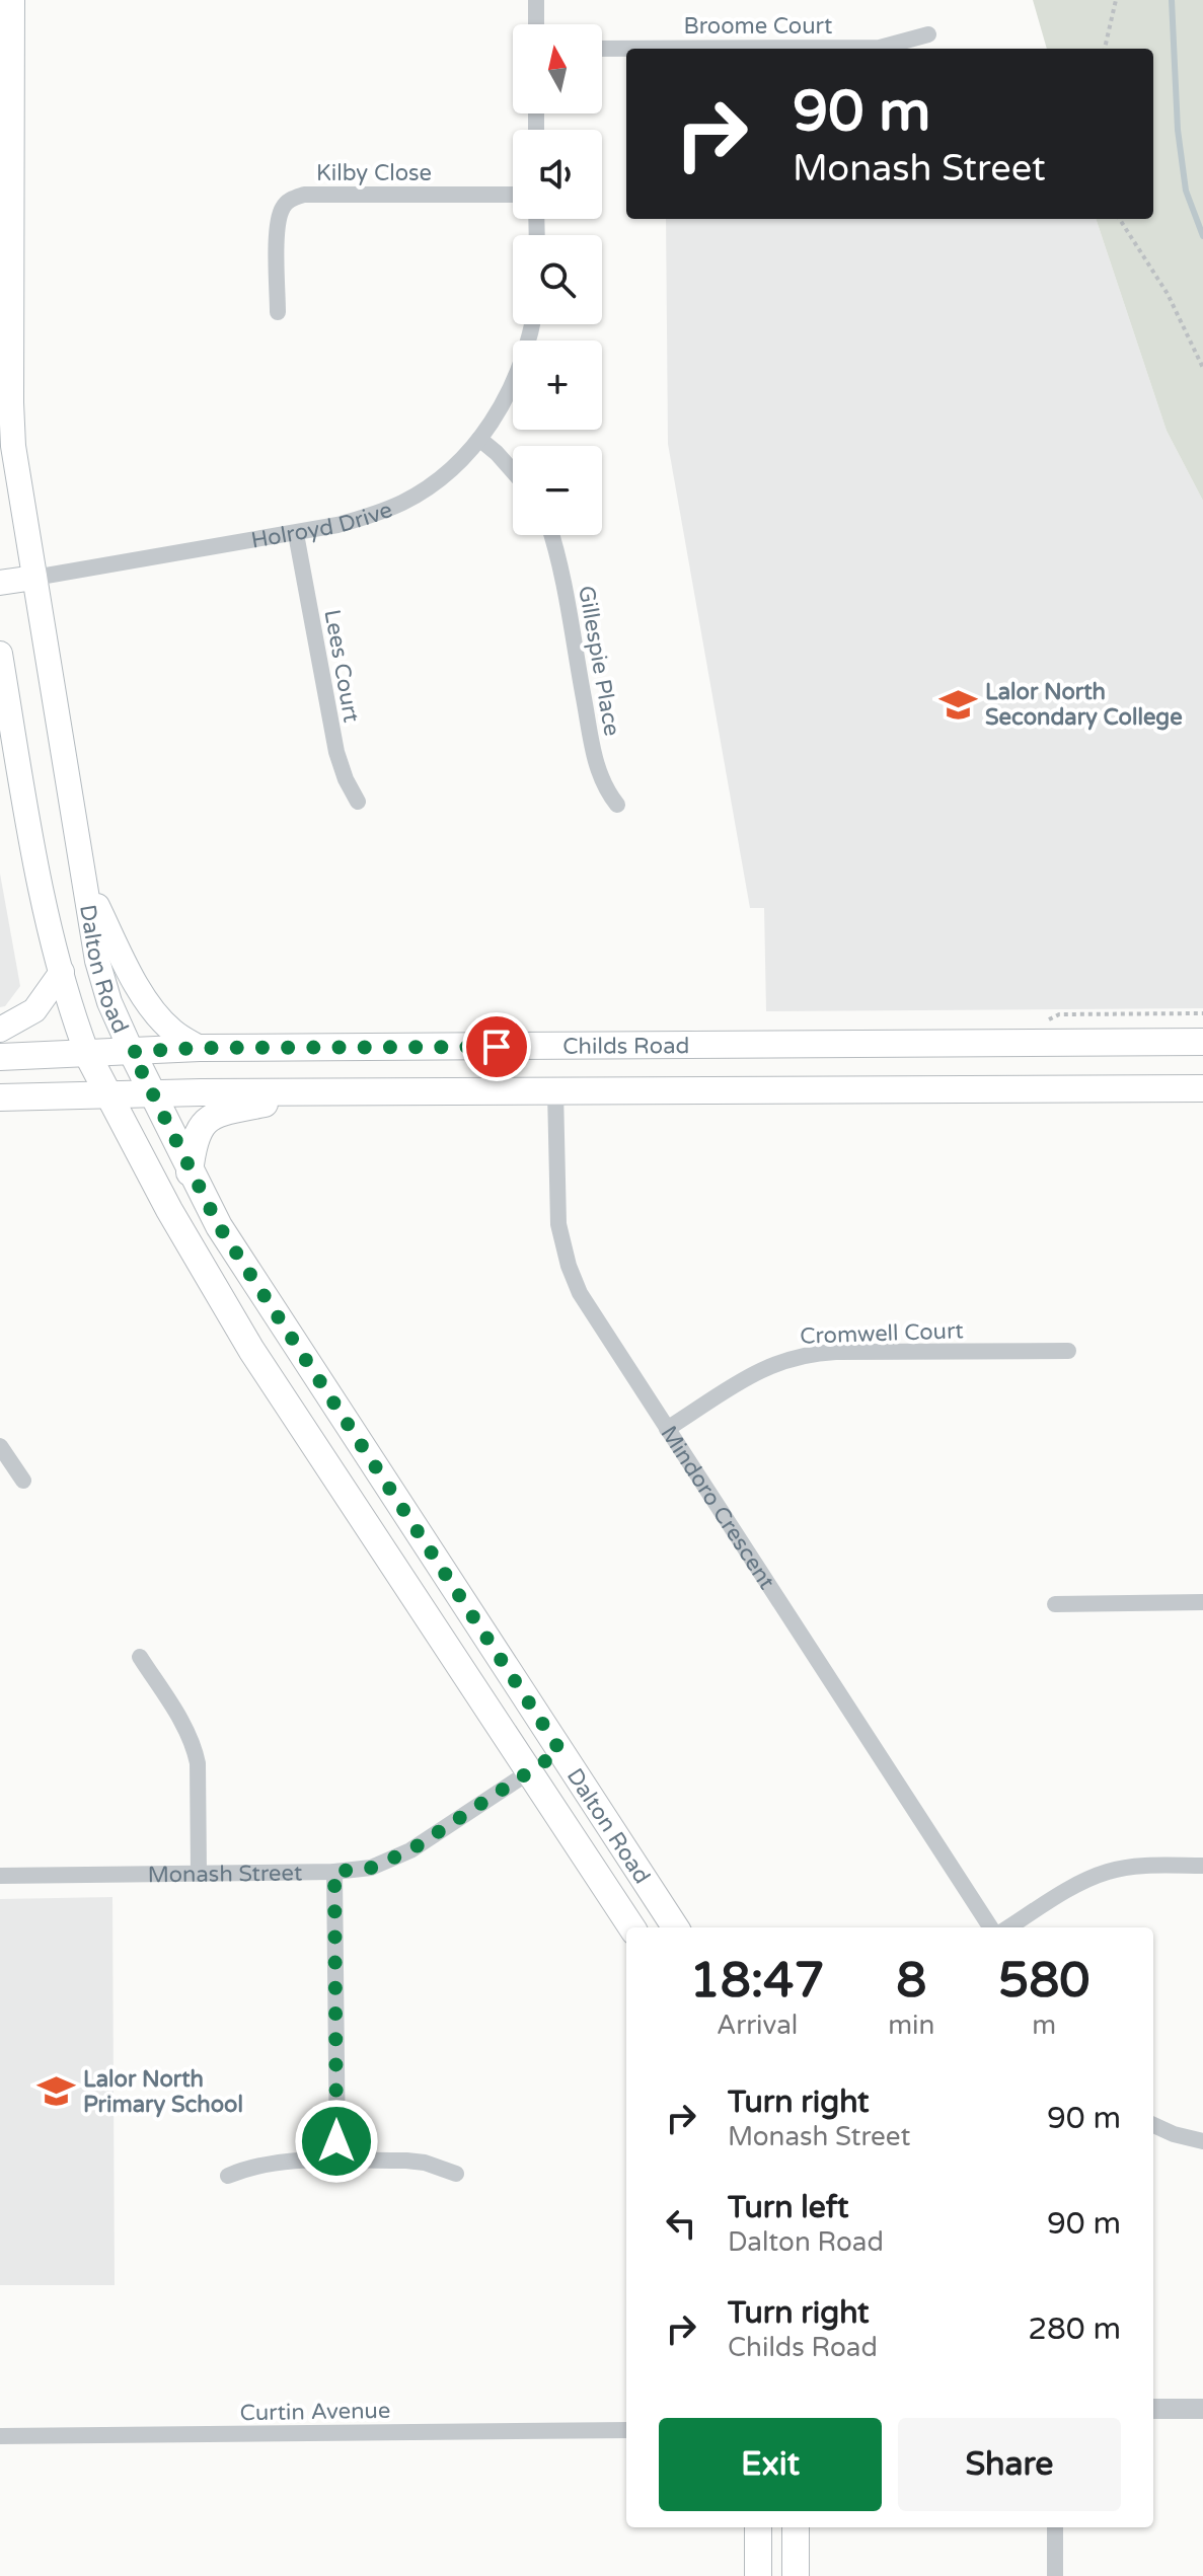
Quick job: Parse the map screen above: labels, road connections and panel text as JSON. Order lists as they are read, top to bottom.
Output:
{
  "streets": {
    "main road": [
      "Holroyd Drive",
      "Dalton Road",
      "Childs Road",
      "Mindoro Crescent",
      "Monash Street"
    ],
    "street": [
      "Broome Court",
      "Kilby Close",
      "Gillespie Place",
      "Lees Court",
      "Cromwell Court",
      "Curtin Avenue"
    ]
  },
  "crossings": [
    ["Holroyd Drive", "Lees Court"],
    ["Holroyd Drive", "Dalton Road"],
    ["Dalton Road", "Childs Road"],
    ["Dalton Road", "Monash Street"],
    ["Childs Road", "Mindoro Crescent"],
    ["Cromwell Court", "Mindoro Crescent"]
  ],
  "places": {
    "school or university": ["Lalor North Secondary College", "Lalor North Primary School"]
  },
  "north": "top",
  "page": {
    "map_buttons": ["+", "−"],
    "turn": ["90 m", "Monash Street"],
    "eta": [
      "18:47",
      "Arrival",
      "8",
      "min",
      "580",
      "m"
    ],
    "list": [
      {
        "name": "Turn right",
        "note": "Monash Street",
        "value": "90 m"
      },
      {
        "name": "Turn left",
        "note": "Dalton Road",
        "value": "90 m"
      },
      {
        "name": "Turn right",
        "note": "Childs Road",
        "value": "280 m"
      }
    ],
    "buttons": ["Exit", "Share"]
  }
}
